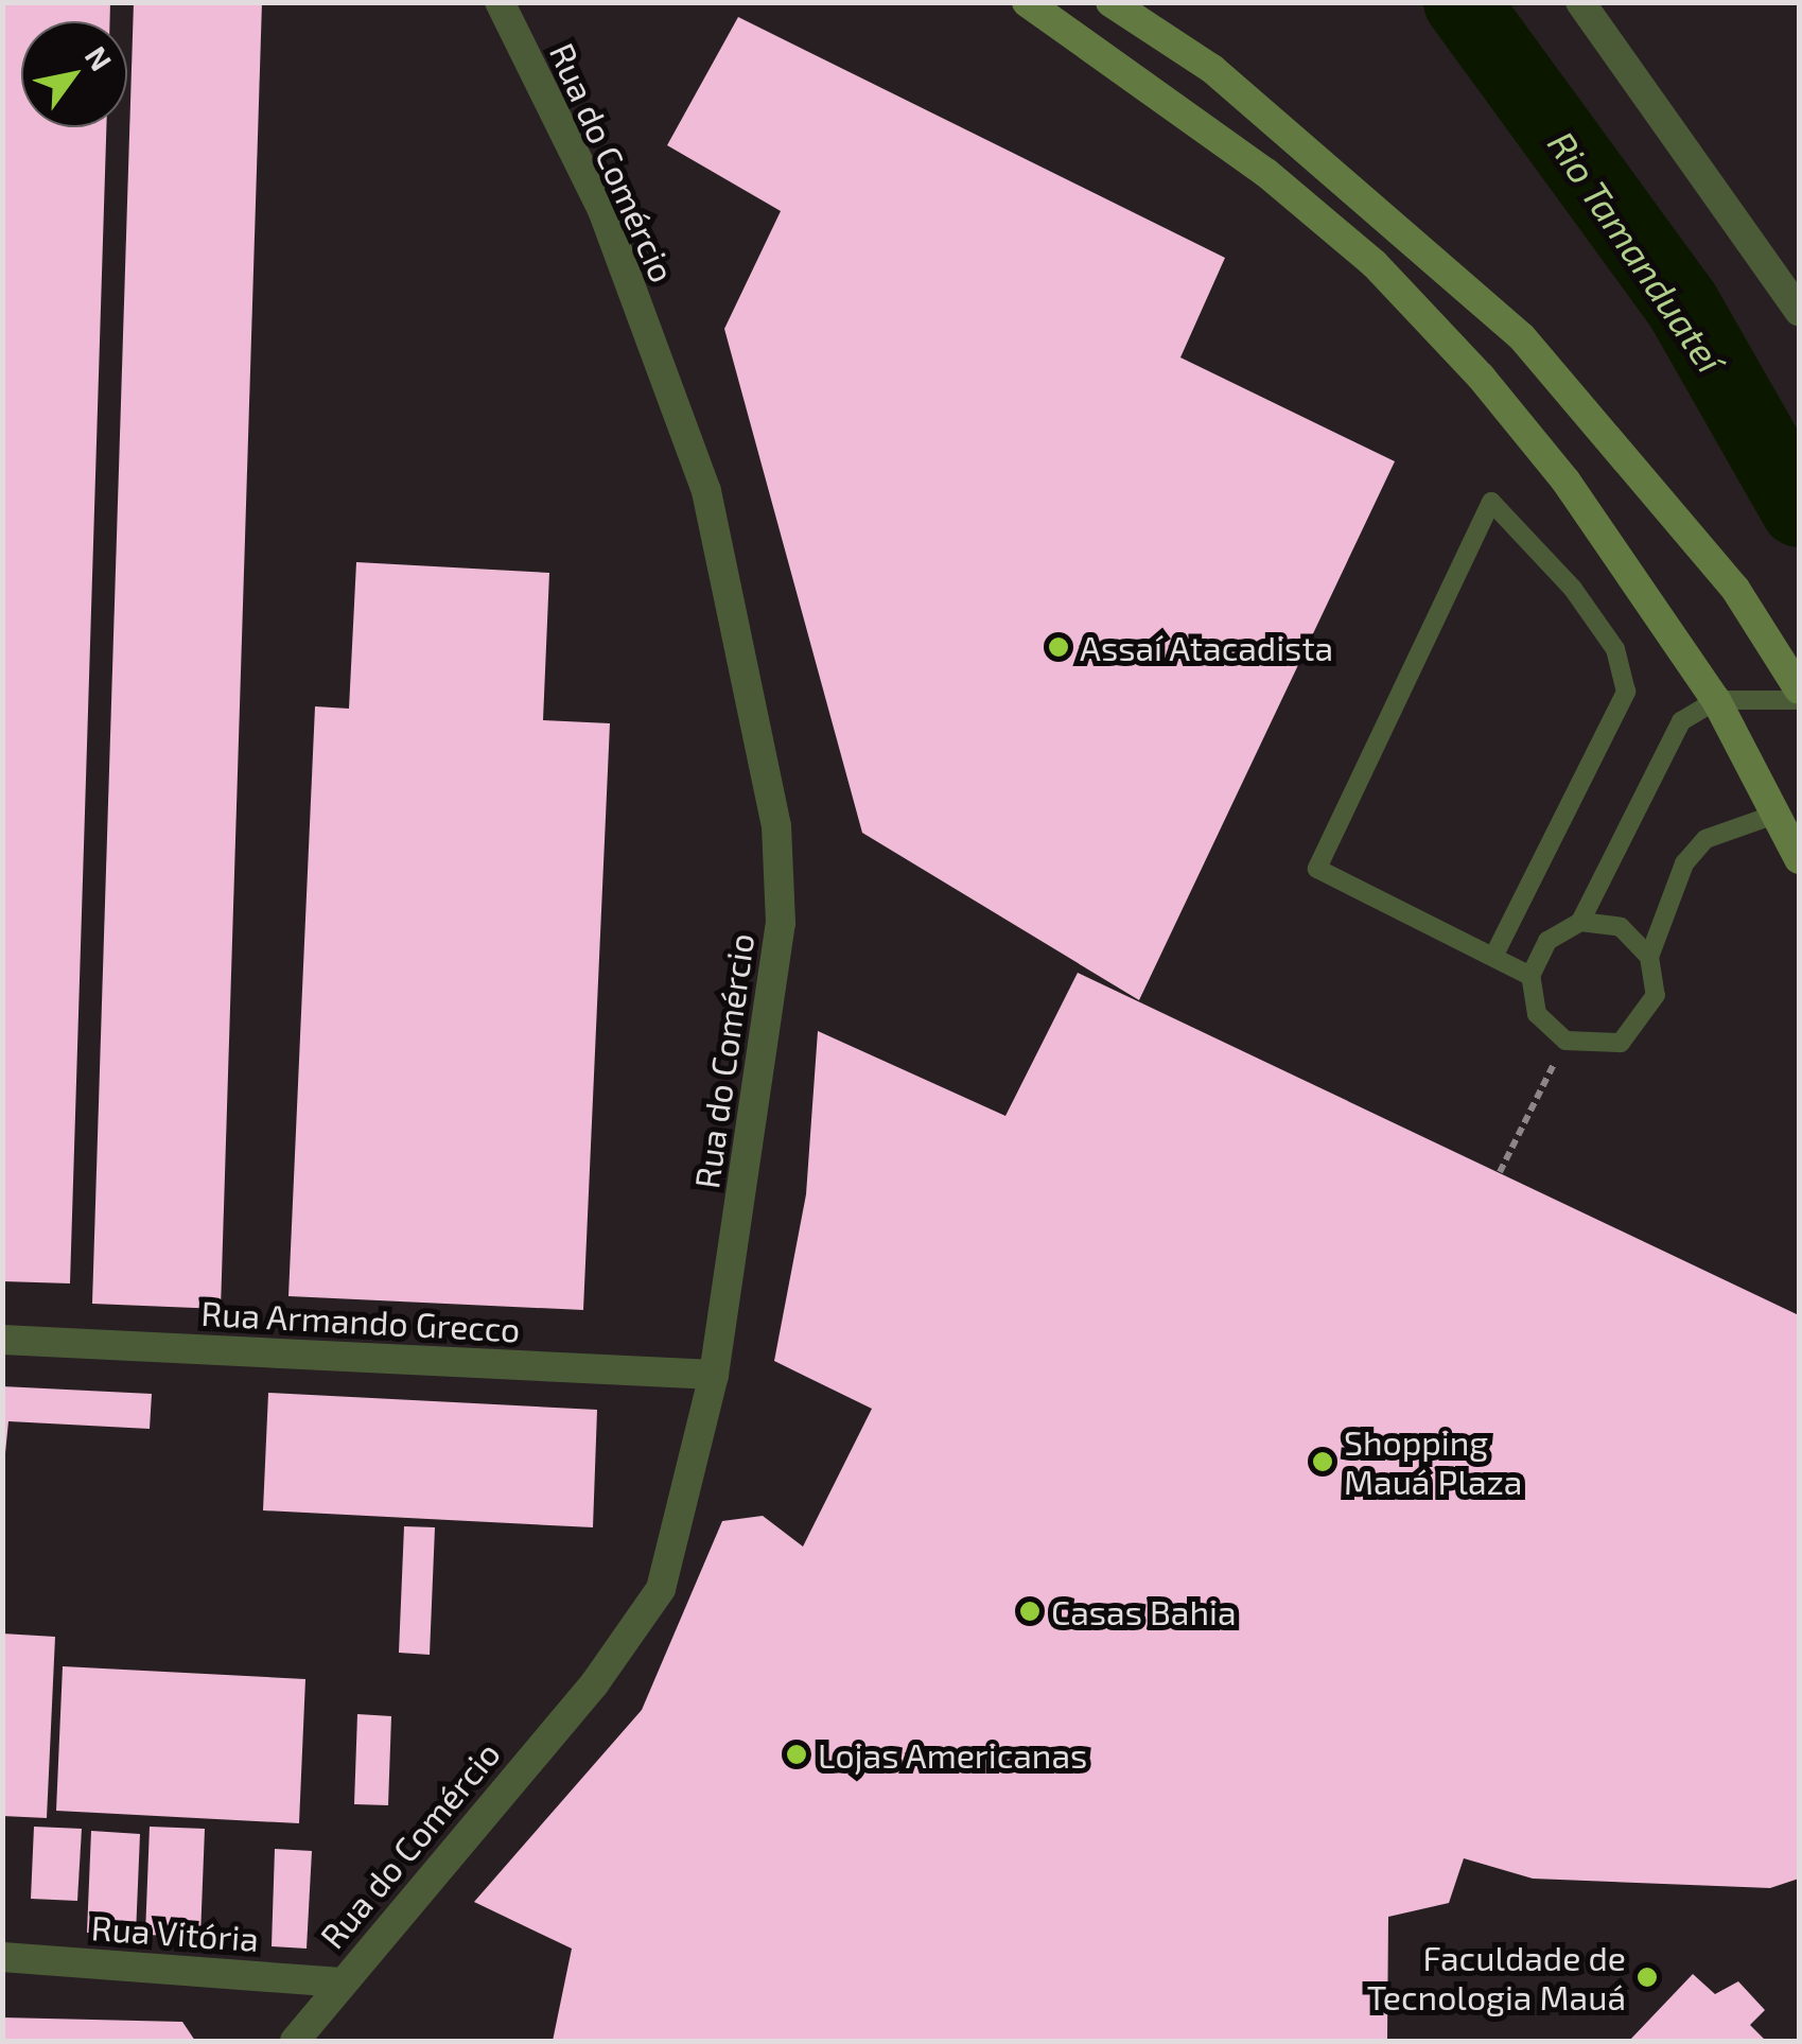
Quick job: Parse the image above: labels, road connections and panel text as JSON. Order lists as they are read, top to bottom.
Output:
{
  "streets": {
    "street": ["Rua do Comércio", "Rua Armando Grecco", "Rua Vitória"]
  },
  "crossings": [
    ["Rua do Comércio", "Rua Armando Grecco"],
    ["Rua do Comércio", "Rua Vitória"]
  ],
  "water": ["Rio Tamanduateí"],
  "places": [
    "Assaí Atacadista",
    "Shopping Mauá Plaza",
    "Casas Bahia",
    "Lojas Americanas",
    "Faculdade de Tecnologia Mauá"
  ],
  "north": "top right"
}
